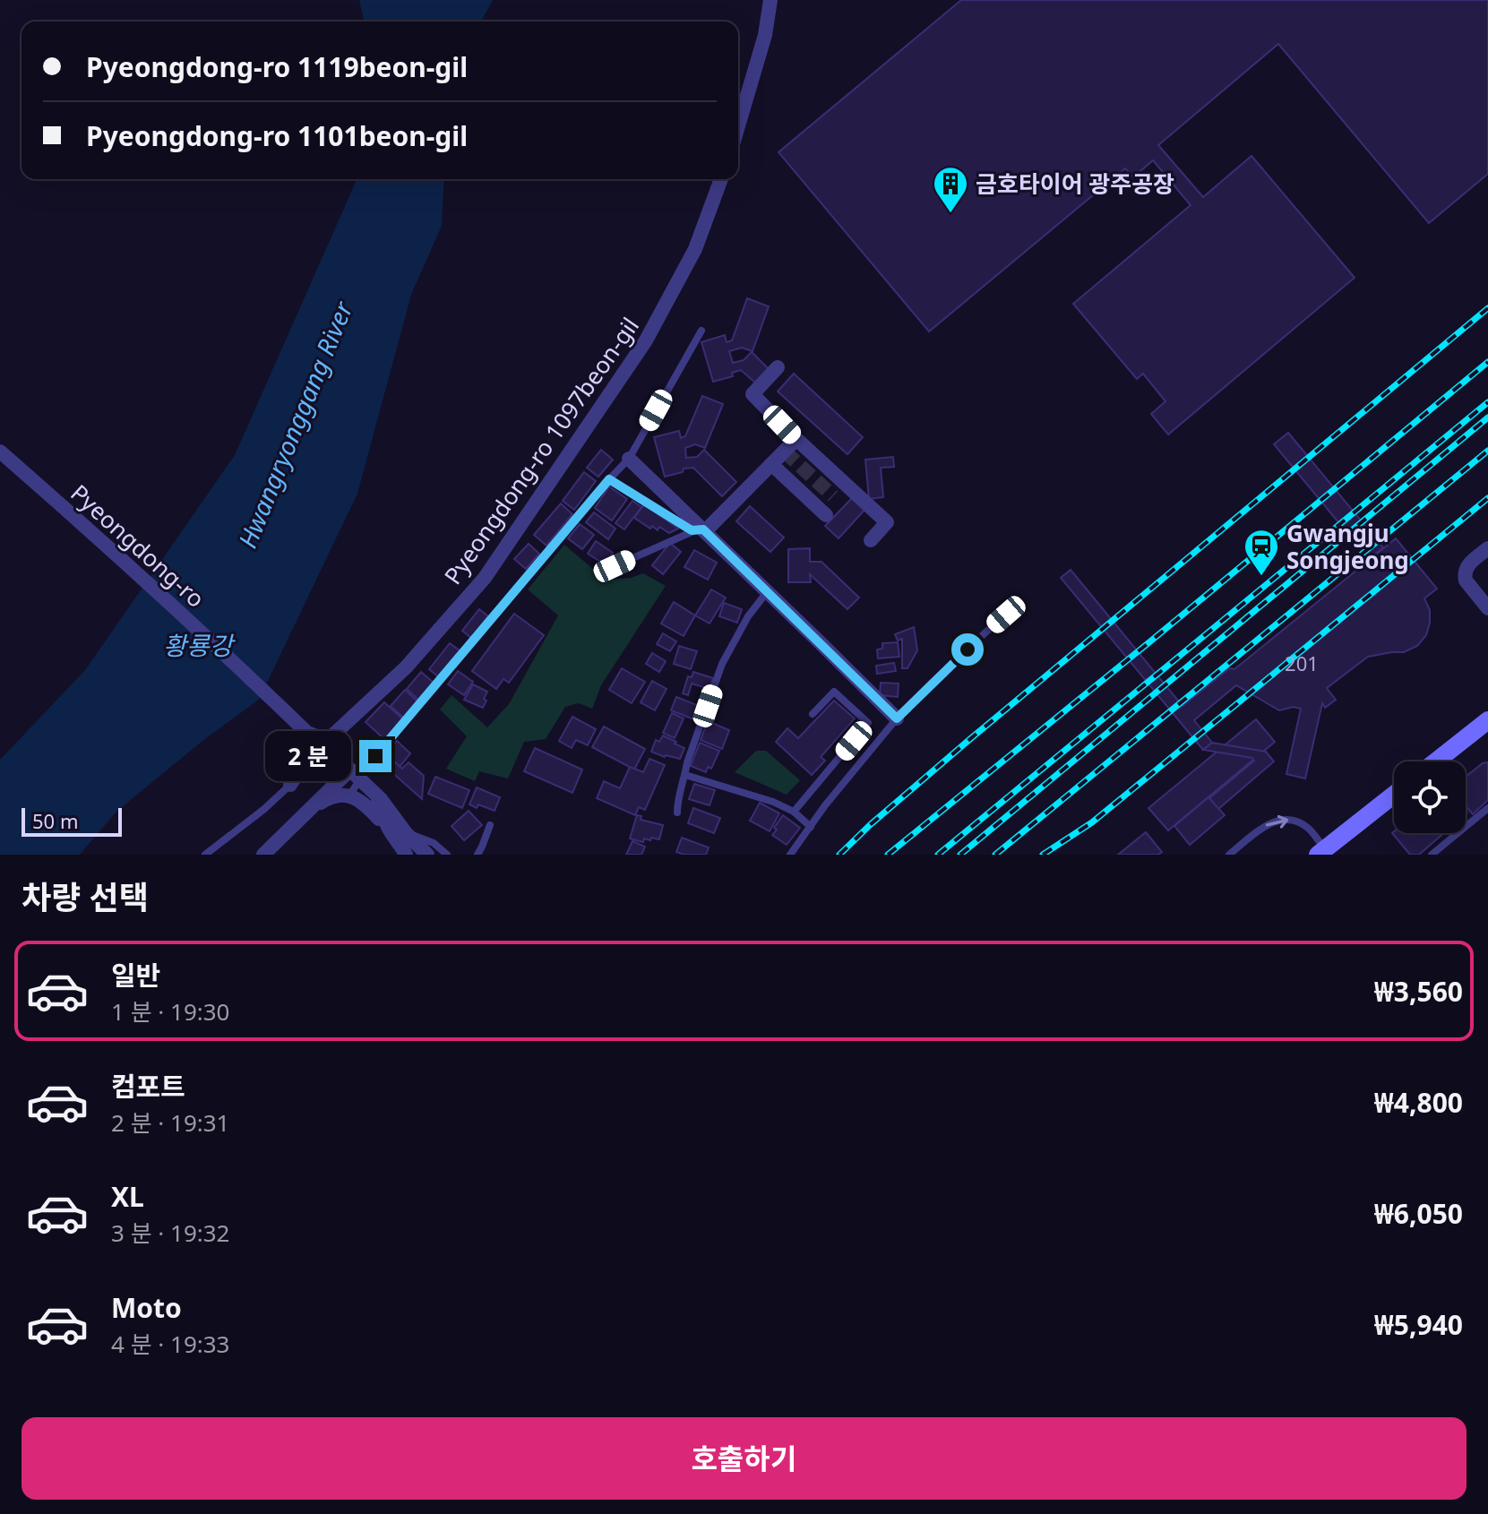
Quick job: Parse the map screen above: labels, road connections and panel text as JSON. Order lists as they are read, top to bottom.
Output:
{
  "streets": {
    "street": ["Pyeongdong-ro 1097beon-gil", "Pyeongdong-ro"]
  },
  "crossings": [
    ["Pyeongdong-ro 1097beon-gil", "Pyeongdong-ro"]
  ],
  "water": ["Hwangryonggang River", "황룡강"],
  "places": {
    "building": ["금호타이어 광주공장"],
    "station": ["Gwangju Songjeong"]
  },
  "house_numbers": ["201"],
  "scale_bar": "50 m",
  "page": {
    "banner": ["Pyeongdong-ro 1119beon-gil", "Pyeongdong-ro 1101beon-gil"],
    "bubble": "2 분",
    "scale": "50 m",
    "heading": "차량 선택",
    "list": [
      {
        "name": "일반",
        "note": "1 분 · 19:30",
        "value": "₩3,560"
      },
      {
        "name": "컴포트",
        "note": "2 분 · 19:31",
        "value": "₩4,800"
      },
      {
        "name": "XL",
        "note": "3 분 · 19:32",
        "value": "₩6,050"
      },
      {
        "name": "Moto",
        "note": "4 분 · 19:33",
        "value": "₩5,940"
      }
    ],
    "buttons": "호출하기"
  }
}
